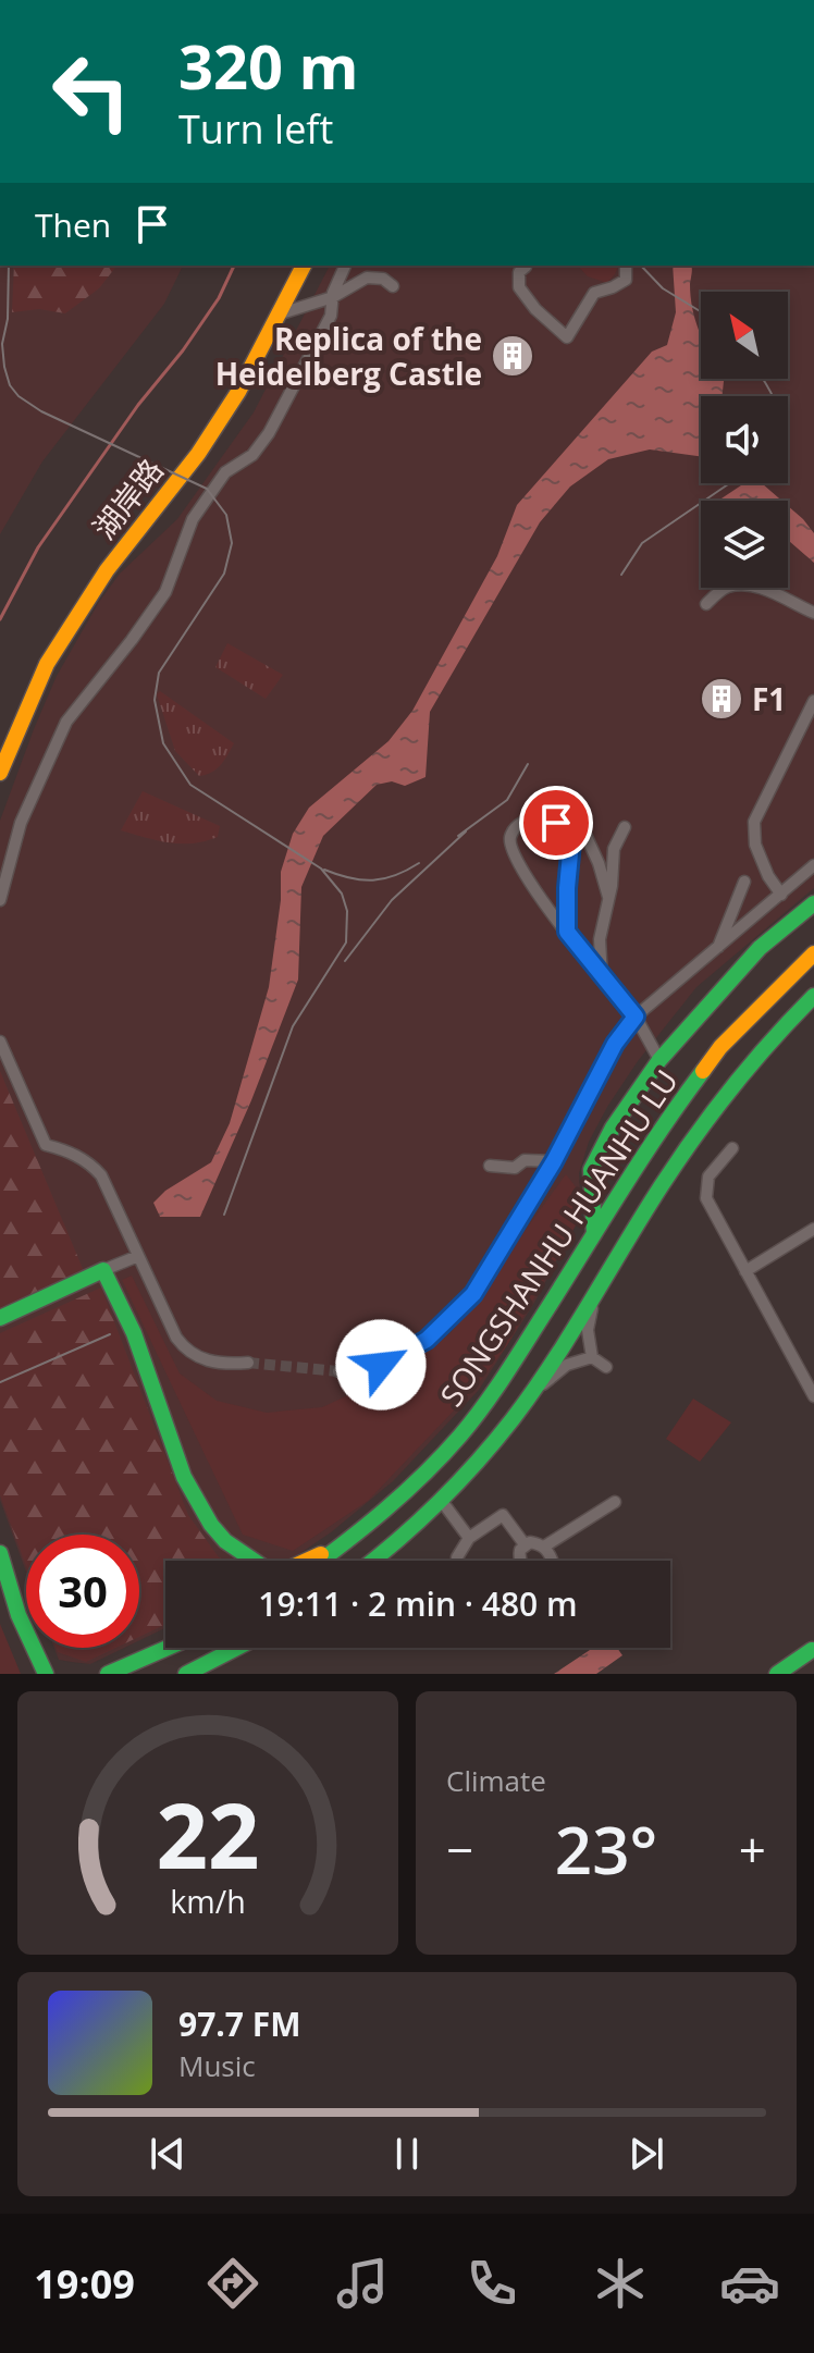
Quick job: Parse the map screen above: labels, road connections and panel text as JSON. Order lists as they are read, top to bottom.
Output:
{
  "streets": {
    "main road": ["湖岸路", "SONGSHANHU HUANHU LU"]
  },
  "places": {
    "building": ["Replica of the Heidelberg Castle", "F1"]
  },
  "north": "top left",
  "page": {
    "turn": ["320 m", "Turn left"],
    "then": "Then",
    "limit": "30",
    "trip": "19:11 · 2 min · 480 m",
    "tile": "Climate",
    "heat": ["−", "23°", "+"],
    "song": ["97.7 FM", "Music"],
    "tabs": "19:09",
    "gauge": ["22", "km/h"]
  }
}
